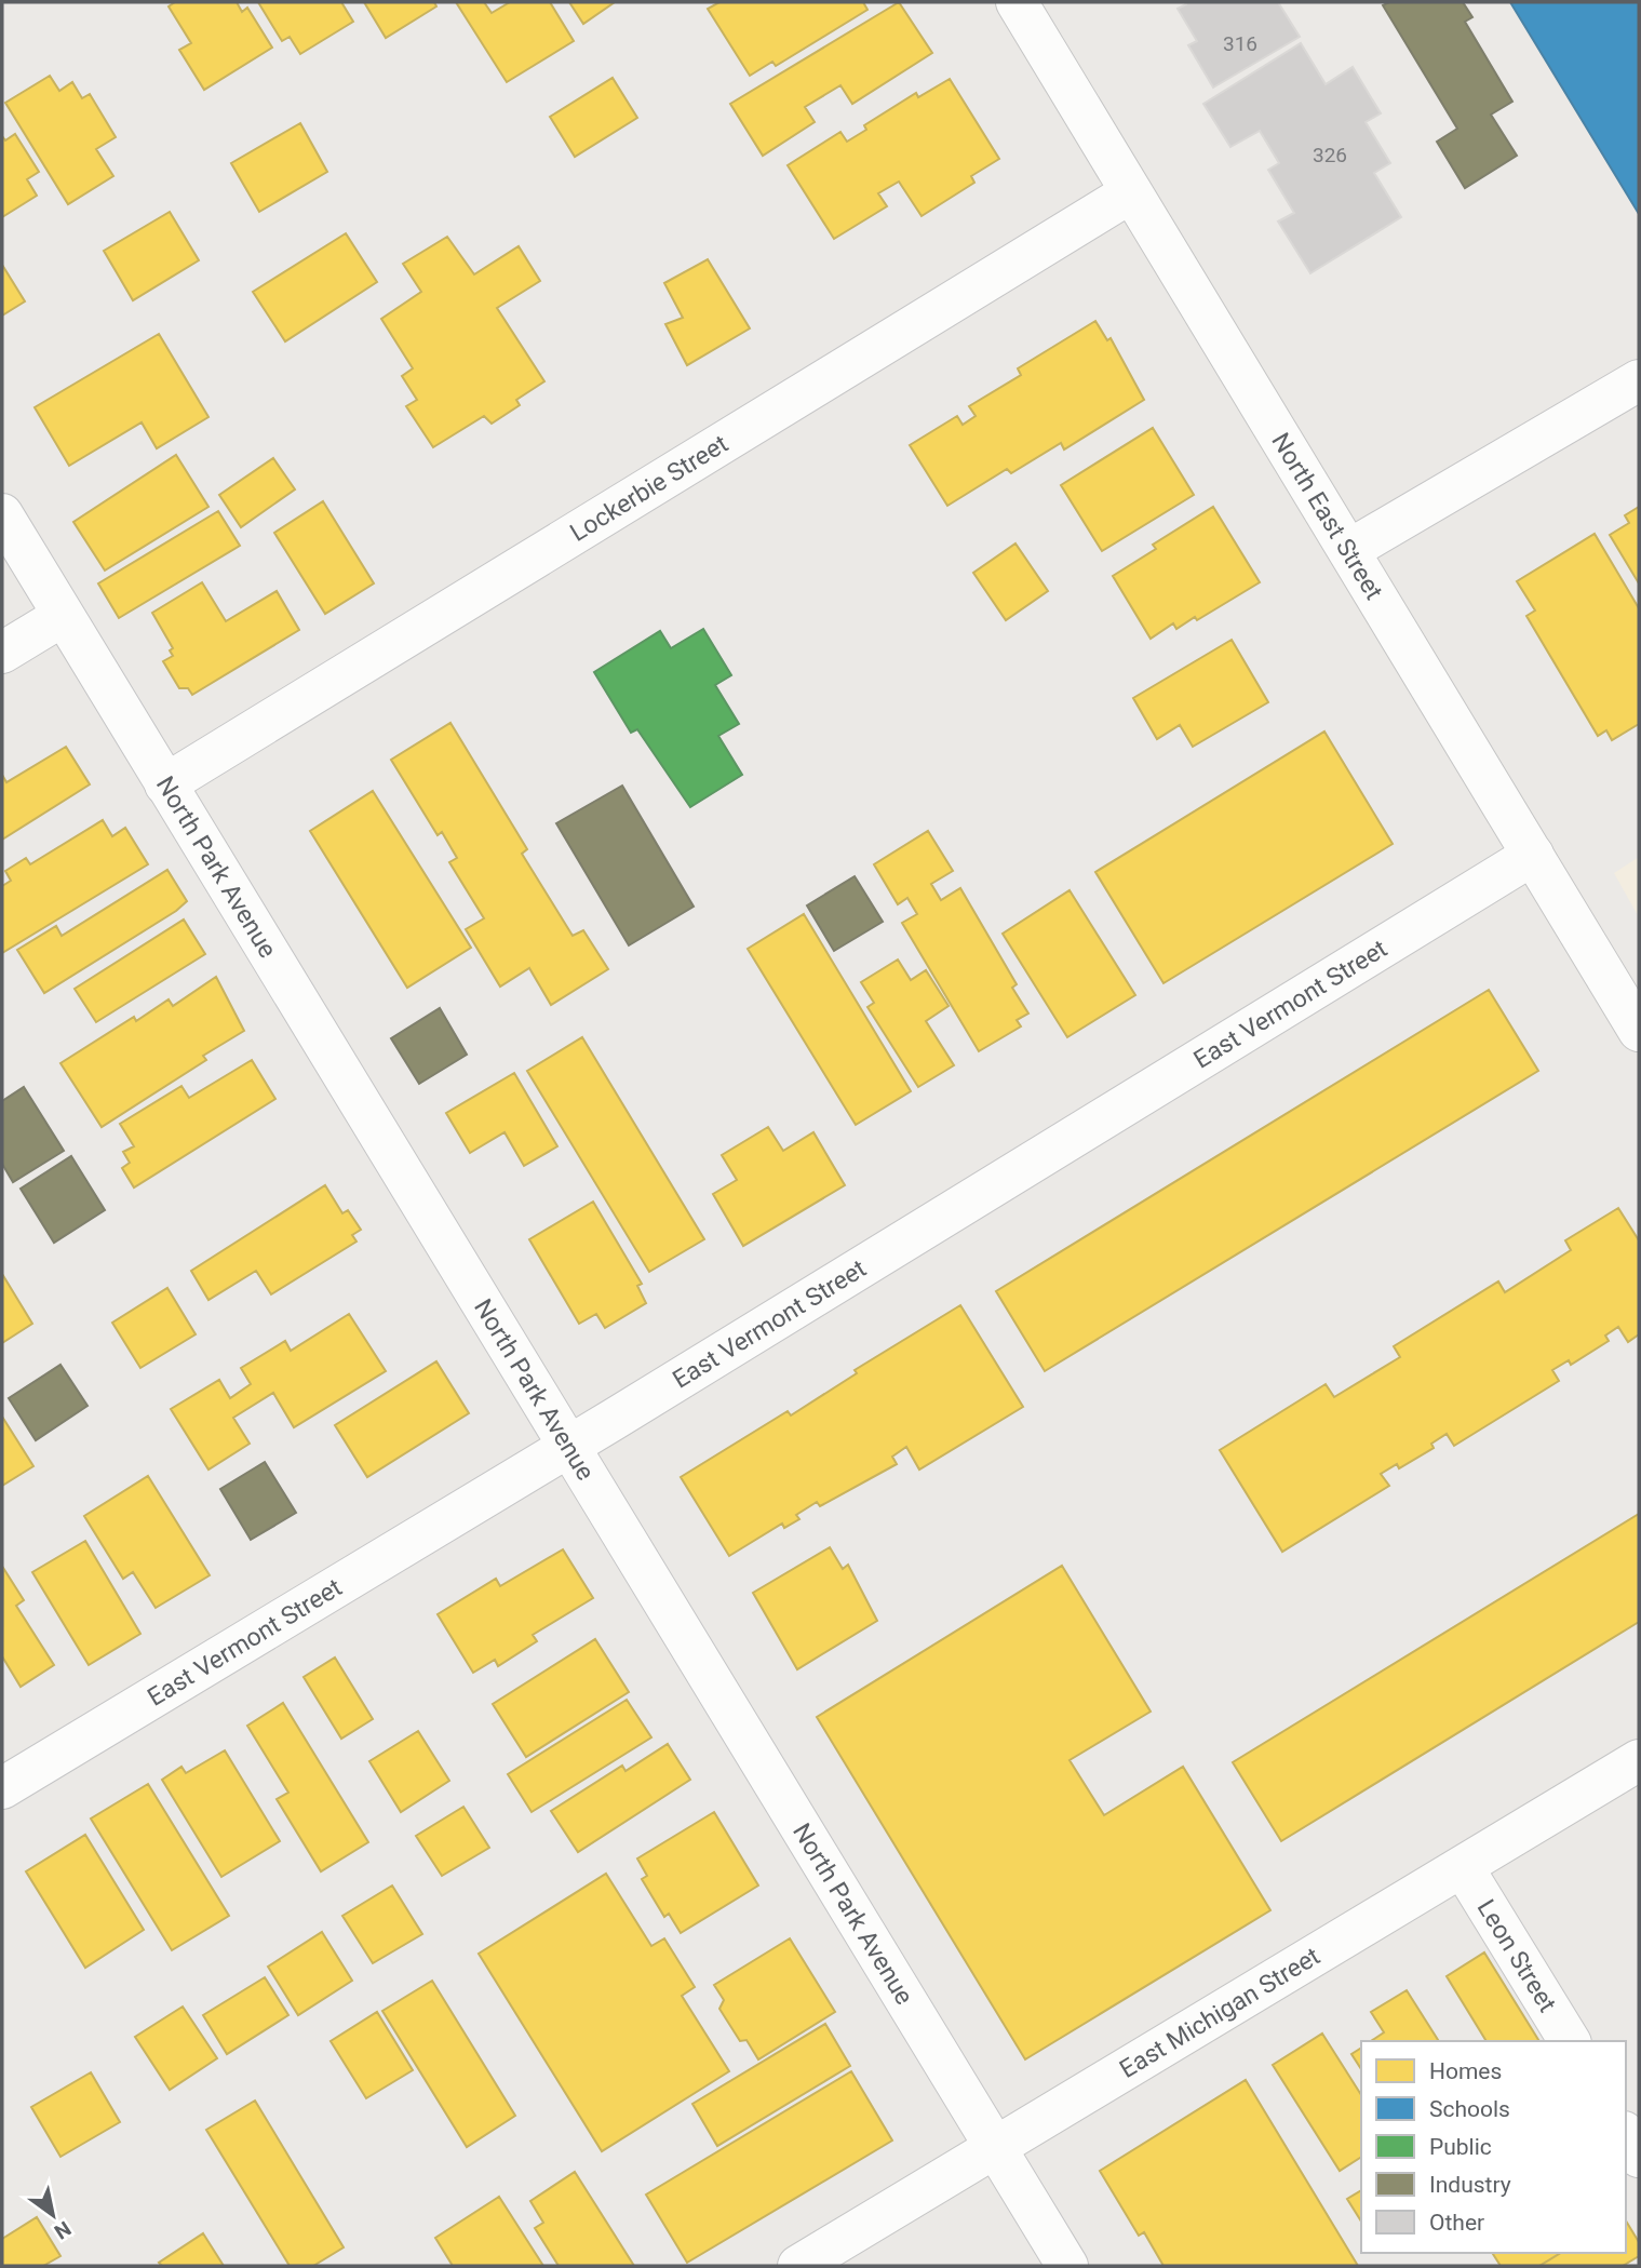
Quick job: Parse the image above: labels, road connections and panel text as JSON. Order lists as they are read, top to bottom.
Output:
{
  "streets": {
    "street": [
      "Lockerbie Street",
      "North East Street",
      "North Park Avenue",
      "East Vermont Street",
      "Leon Street",
      "East Michigan Street"
    ]
  },
  "crossings": [
    ["Lockerbie Street", "North East Street"],
    ["Lockerbie Street", "North Park Avenue"],
    ["North East Street", "East Vermont Street"],
    ["North Park Avenue", "East Vermont Street"],
    ["North Park Avenue", "East Michigan Street"],
    ["Leon Street", "East Michigan Street"]
  ],
  "house_numbers": ["316", "326"],
  "legend": [
    "Homes",
    "Schools",
    "Public",
    "Industry",
    "Other"
  ],
  "north": "bottom right"
}
